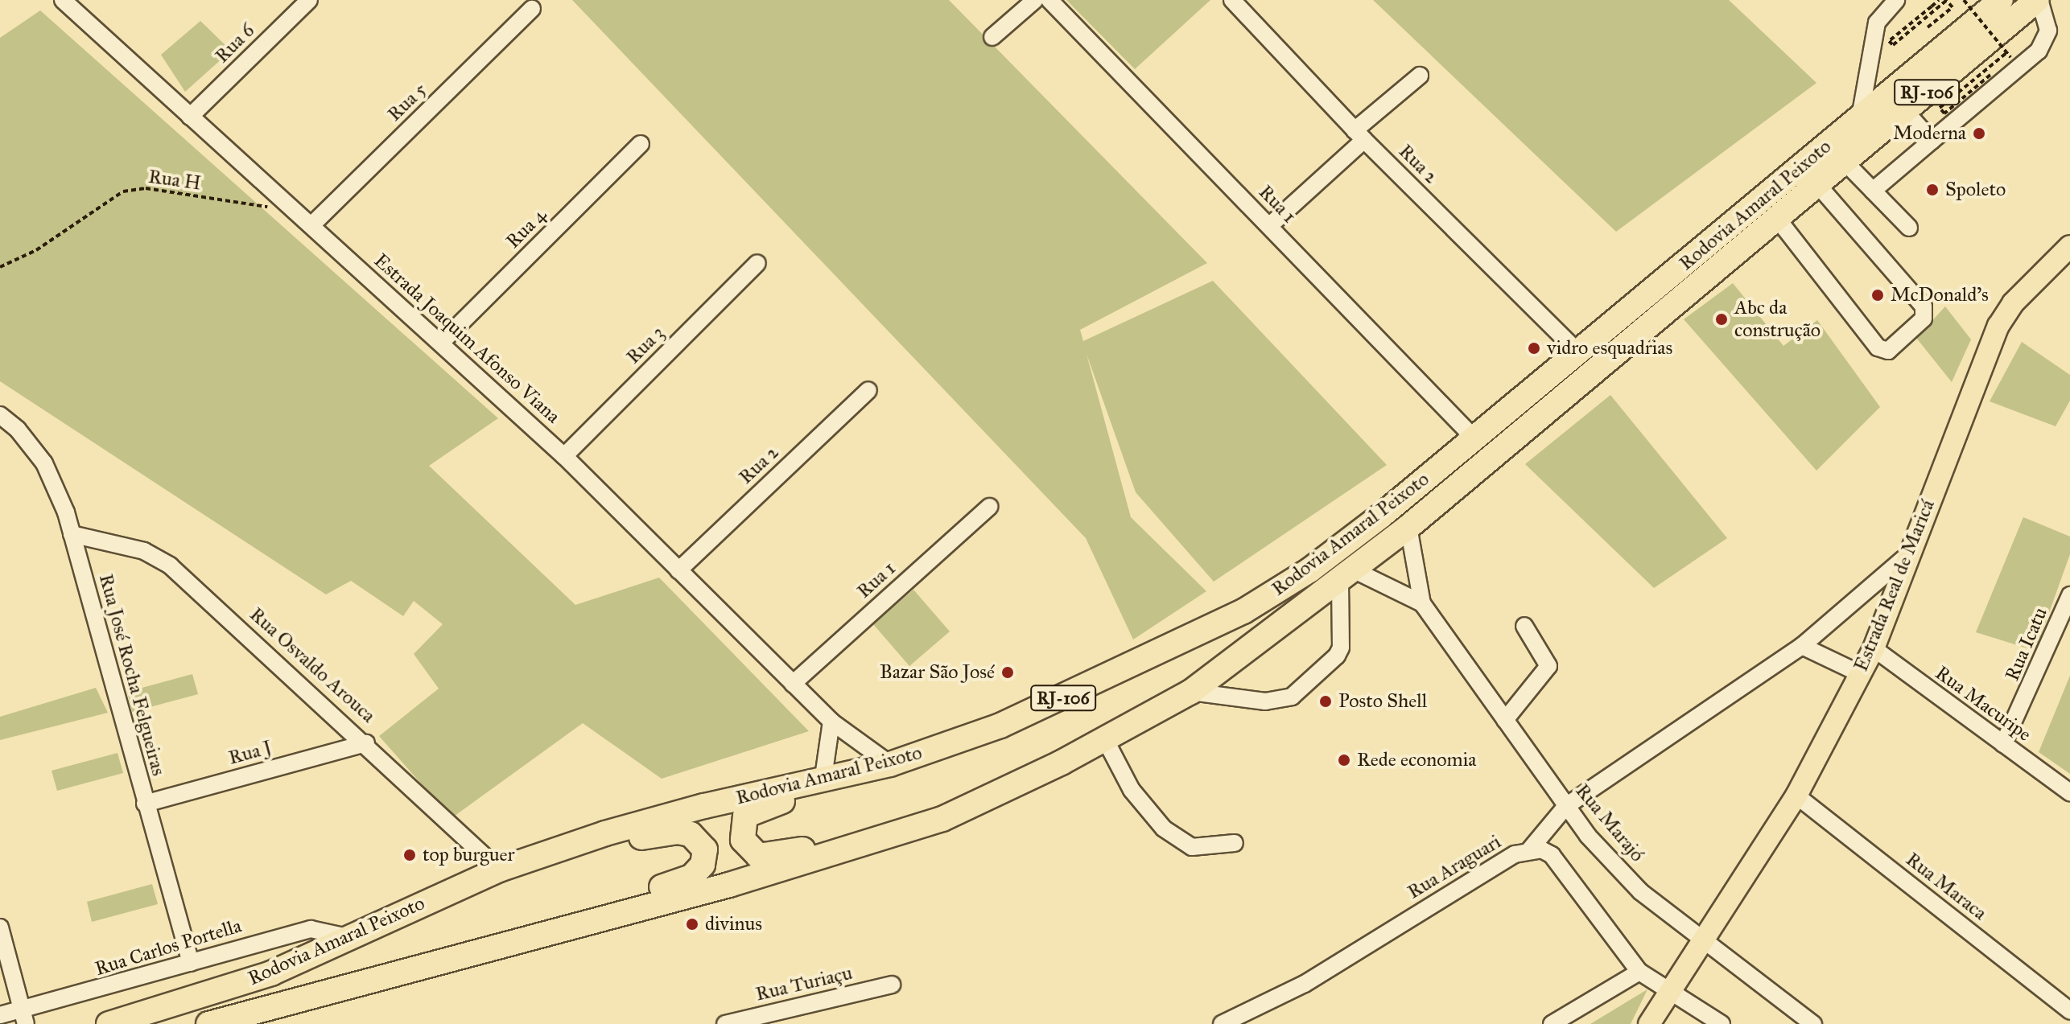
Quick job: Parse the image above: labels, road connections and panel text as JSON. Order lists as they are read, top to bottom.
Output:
{
  "streets": {
    "highway": ["RJ-106", "Rodovia Amaral Peixoto"],
    "main road": ["Estrada Real de Maricá"],
    "street": [
      "Rua 6",
      "Rua 5",
      "Rua 2",
      "Rua 1",
      "Rua 4",
      "Estrada Joaquim Afonso Viana",
      "Rua 3",
      "Rua Icatu",
      "Rua Osvaldo Arouca",
      "Rua José Rocha Felgueiras",
      "Rua Macuripe",
      "Rua J",
      "Rua Marajó",
      "Rua Araguari",
      "Rua Maraca",
      "Rua Carlos Portella",
      "Rua Turiaçu"
    ],
    "path": ["Rua H"]
  },
  "crossings": [
    ["Rua 6", "Estrada Joaquim Afonso Viana"],
    ["Rua 5", "Estrada Joaquim Afonso Viana"],
    ["Rua 2", "Rodovia Amaral Peixoto"],
    ["Rua 2", "Estrada Joaquim Afonso Viana"],
    ["Rua H", "Estrada Joaquim Afonso Viana"],
    ["Rua 1", "Rodovia Amaral Peixoto"],
    ["Rua 1", "Estrada Joaquim Afonso Viana"],
    ["Rodovia Amaral Peixoto", "Estrada Joaquim Afonso Viana"],
    ["Rodovia Amaral Peixoto", "Rua Osvaldo Arouca"],
    ["Rodovia Amaral Peixoto", "Rua Marajó"],
    ["Rodovia Amaral Peixoto", "Rua Carlos Portella"],
    ["Rua 4", "Estrada Joaquim Afonso Viana"],
    ["Estrada Joaquim Afonso Viana", "Rua 3"],
    ["Estrada Real de Maricá", "Rua Macuripe"],
    ["Estrada Real de Maricá", "Rua Marajó"],
    ["Estrada Real de Maricá", "Rua Araguari"],
    ["Estrada Real de Maricá", "Rua Maraca"],
    ["Rua Icatu", "Rua Macuripe"],
    ["Rua Osvaldo Arouca", "Rua José Rocha Felgueiras"],
    ["Rua Osvaldo Arouca", "Rua J"],
    ["Rua José Rocha Felgueiras", "Rua J"],
    ["Rua José Rocha Felgueiras", "Rua Carlos Portella"]
  ],
  "places": [
    "Moderna",
    "Spoleto",
    "McDonald's",
    "Abc da construção",
    "vidro esquadrias",
    "Bazar São José",
    "Posto Shell",
    "Rede economia",
    "top burguer",
    "divinus"
  ]
}
